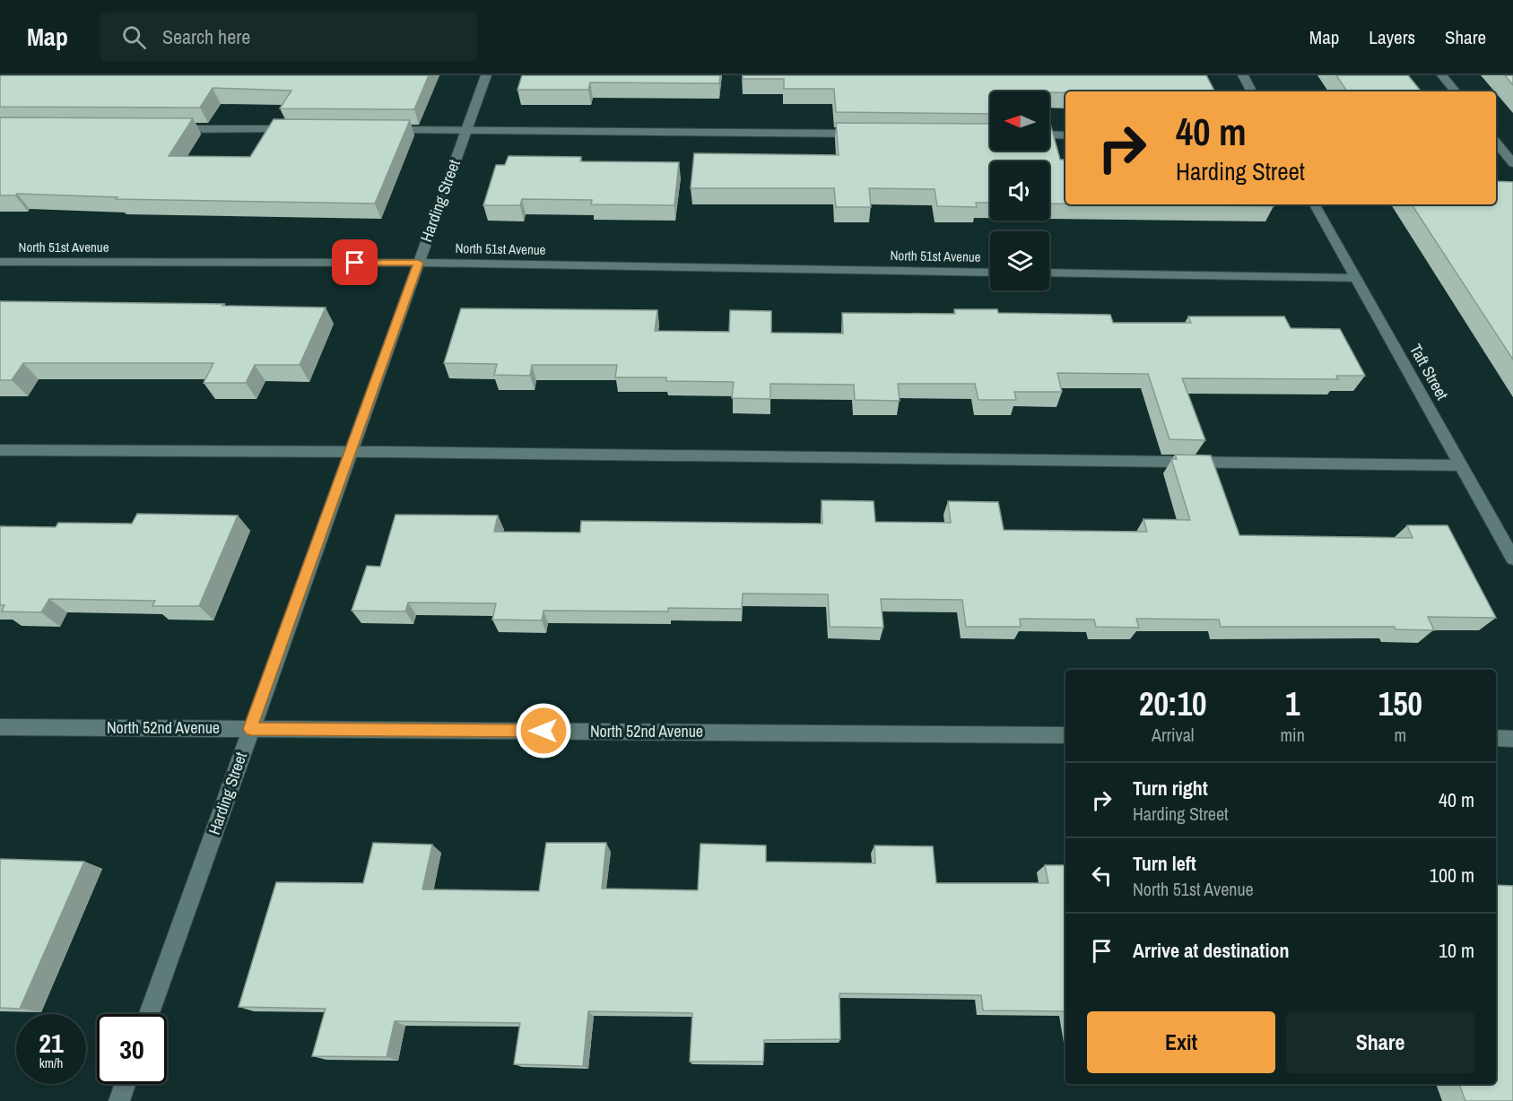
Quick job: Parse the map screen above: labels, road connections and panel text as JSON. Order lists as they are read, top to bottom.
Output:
{
  "streets": {
    "street": [
      "Harding Street",
      "North 51st Avenue",
      "Taft Street",
      "North 52nd Avenue"
    ]
  },
  "crossings": [
    ["Harding Street", "North 51st Avenue"],
    ["Harding Street", "North 52nd Avenue"]
  ],
  "north": "left",
  "page": {
    "header": "Map",
    "search": "Search here",
    "nav": ["Map", "Layers", "Share"],
    "turn": ["40 m", "Harding Street"],
    "eta": [
      "20:10",
      "Arrival",
      "1",
      "min",
      "150",
      "m"
    ],
    "list": [
      {
        "name": "Turn right",
        "note": "Harding Street",
        "value": "40 m"
      },
      {
        "name": "Turn left",
        "note": "North 51st Avenue",
        "value": "100 m"
      },
      {
        "name": "Arrive at destination",
        "value": "10 m"
      }
    ],
    "buttons": ["Exit", "Share"],
    "speed": "21 km/h",
    "limit": "30"
  }
}
